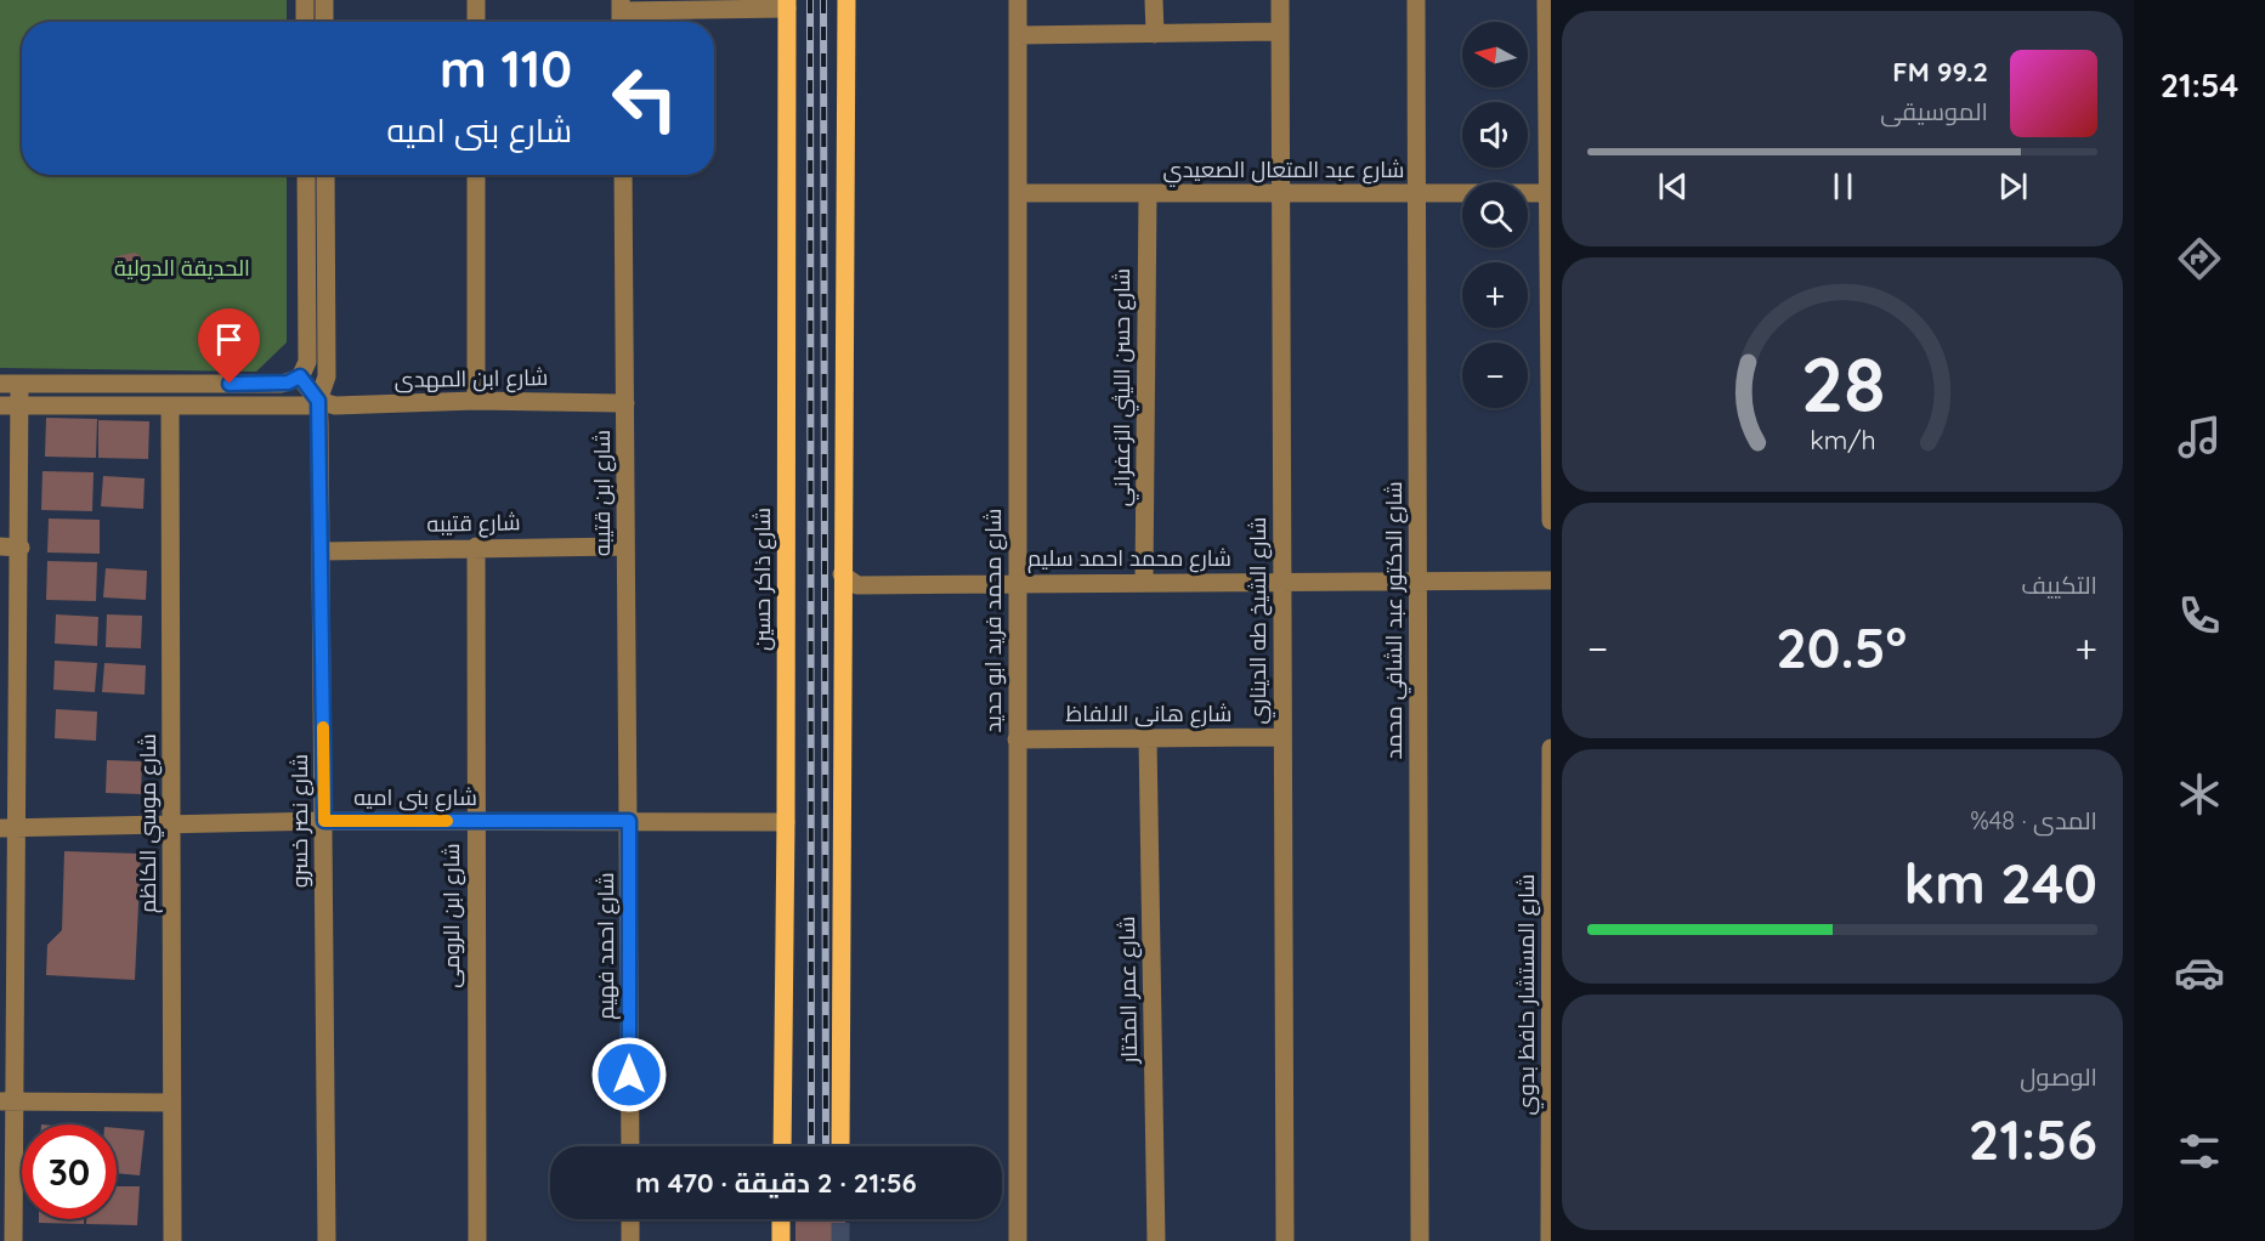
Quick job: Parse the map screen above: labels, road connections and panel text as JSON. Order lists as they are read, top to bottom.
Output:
{
  "streets": {
    "main road": ["شارع ذاكر حسين"],
    "street": [
      "شارع عبد المتعال الصعيدي",
      "شارع ابن المهدى",
      "شارع حسن الليثي الزعفراني",
      "شارع ابن قتيبه",
      "شارع قتيبه",
      "شارع محمد احمد سليم",
      "شارع محمد فريد ابو حديد",
      "شارع الشيخ طه الديناري",
      "شارع الدكتور عبد الشافي محمد",
      "شارع هانى الالفاظ",
      "شارع بنى اميه",
      "شارع نصر خسرو",
      "شارع موسي الكاظم",
      "شارع ابن الرومى",
      "شارع احمد فهيم",
      "شارع عمر المختار",
      "شارع المستشار حافظ بدوي"
    ]
  },
  "crossings": [
    ["شارع عبد المتعال الصعيدي", "شارع حسن الليثي الزعفراني"],
    ["شارع عبد المتعال الصعيدي", "شارع محمد فريد ابو حديد"],
    ["شارع عبد المتعال الصعيدي", "شارع الشيخ طه الديناري"],
    ["شارع عبد المتعال الصعيدي", "شارع الدكتور عبد الشافي محمد"],
    ["شارع ابن المهدى", "شارع ابن قتيبه"],
    ["شارع ابن المهدى", "شارع نصر خسرو"],
    ["شارع ابن المهدى", "شارع موسي الكاظم"],
    ["شارع حسن الليثي الزعفراني", "شارع محمد احمد سليم"],
    ["شارع ابن قتيبه", "شارع قتيبه"],
    ["شارع ابن قتيبه", "شارع بنى اميه"],
    ["شارع ابن قتيبه", "شارع احمد فهيم"],
    ["شارع قتيبه", "شارع نصر خسرو"],
    ["شارع قتيبه", "شارع ابن الرومى"],
    ["شارع محمد احمد سليم", "شارع محمد فريد ابو حديد"],
    ["شارع محمد احمد سليم", "شارع الشيخ طه الديناري"],
    ["شارع محمد احمد سليم", "شارع الدكتور عبد الشافي محمد"],
    ["شارع ذاكر حسين", "شارع بنى اميه"],
    ["شارع محمد فريد ابو حديد", "شارع هانى الالفاظ"],
    ["شارع الشيخ طه الديناري", "شارع هانى الالفاظ"],
    ["شارع هانى الالفاظ", "شارع عمر المختار"],
    ["شارع بنى اميه", "شارع نصر خسرو"],
    ["شارع بنى اميه", "شارع موسي الكاظم"],
    ["شارع بنى اميه", "شارع ابن الرومى"],
    ["شارع بنى اميه", "شارع احمد فهيم"]
  ],
  "parks": ["الحديقة الدولية"],
  "north": "left",
  "page": {
    "tabs": "21:54",
    "map_buttons": ["+", "−"],
    "turn": ["110 m", "شارع بنى اميه"],
    "song": ["99.2 FM", "الموسيقى"],
    "tile": [
      "التكييف",
      ["المدى · 48%", "240 km"],
      ["الوصول", "21:56"]
    ],
    "heat": ["−", "20.5°", "+"],
    "limit": "30",
    "trip": "21:56 · 2 دقيقة · 470 m",
    "gauge": ["28", "km/h"]
  }
}
